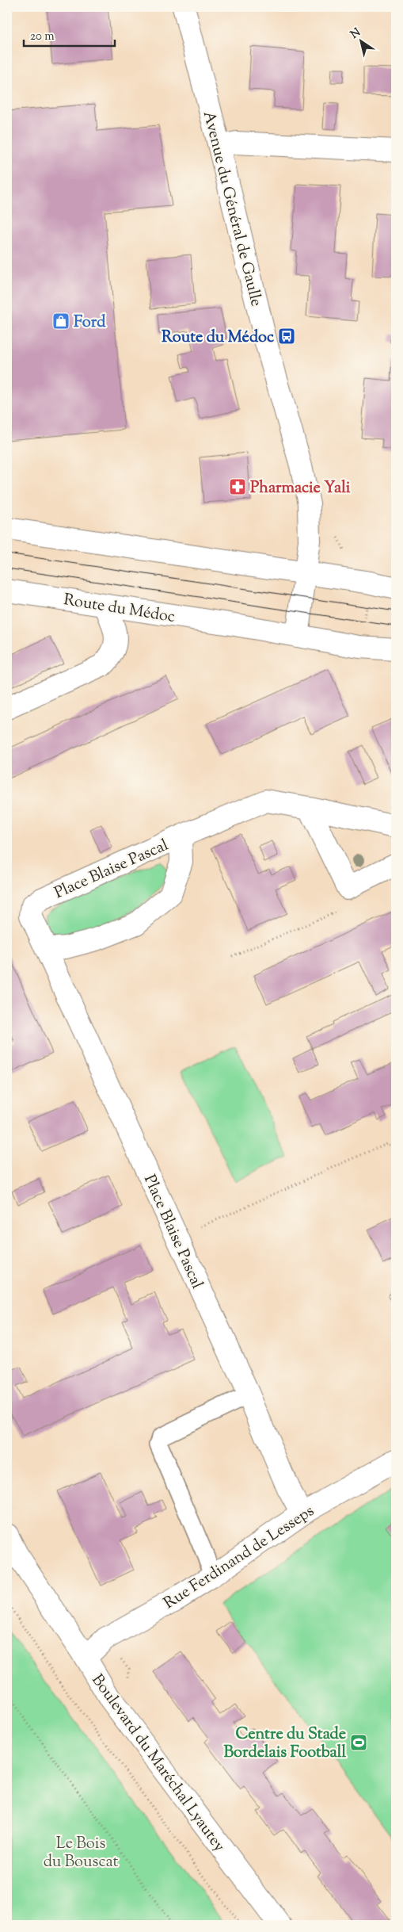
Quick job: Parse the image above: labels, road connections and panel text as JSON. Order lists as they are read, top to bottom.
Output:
{
  "streets": {
    "street": [
      "Avenue du Général de Gaulle",
      "Route du Médoc",
      "Place Blaise Pascal",
      "Rue Ferdinand de Lesseps",
      "Boulevard du Maréchal Lyautey"
    ]
  },
  "crossings": [
    ["Avenue du Général de Gaulle", "Route du Médoc"],
    ["Place Blaise Pascal", "Rue Ferdinand de Lesseps"],
    ["Rue Ferdinand de Lesseps", "Boulevard du Maréchal Lyautey"]
  ],
  "parks": ["Le Bois du Bouscat"],
  "places": {
    "shop": ["Ford"],
    "bus stop": ["Route du Médoc"],
    "pharmacy": ["Pharmacie Yali"],
    "sports": ["Centre du Stade Bordelais Football"]
  },
  "scale_bar": "20 m",
  "north": "top left"
}
